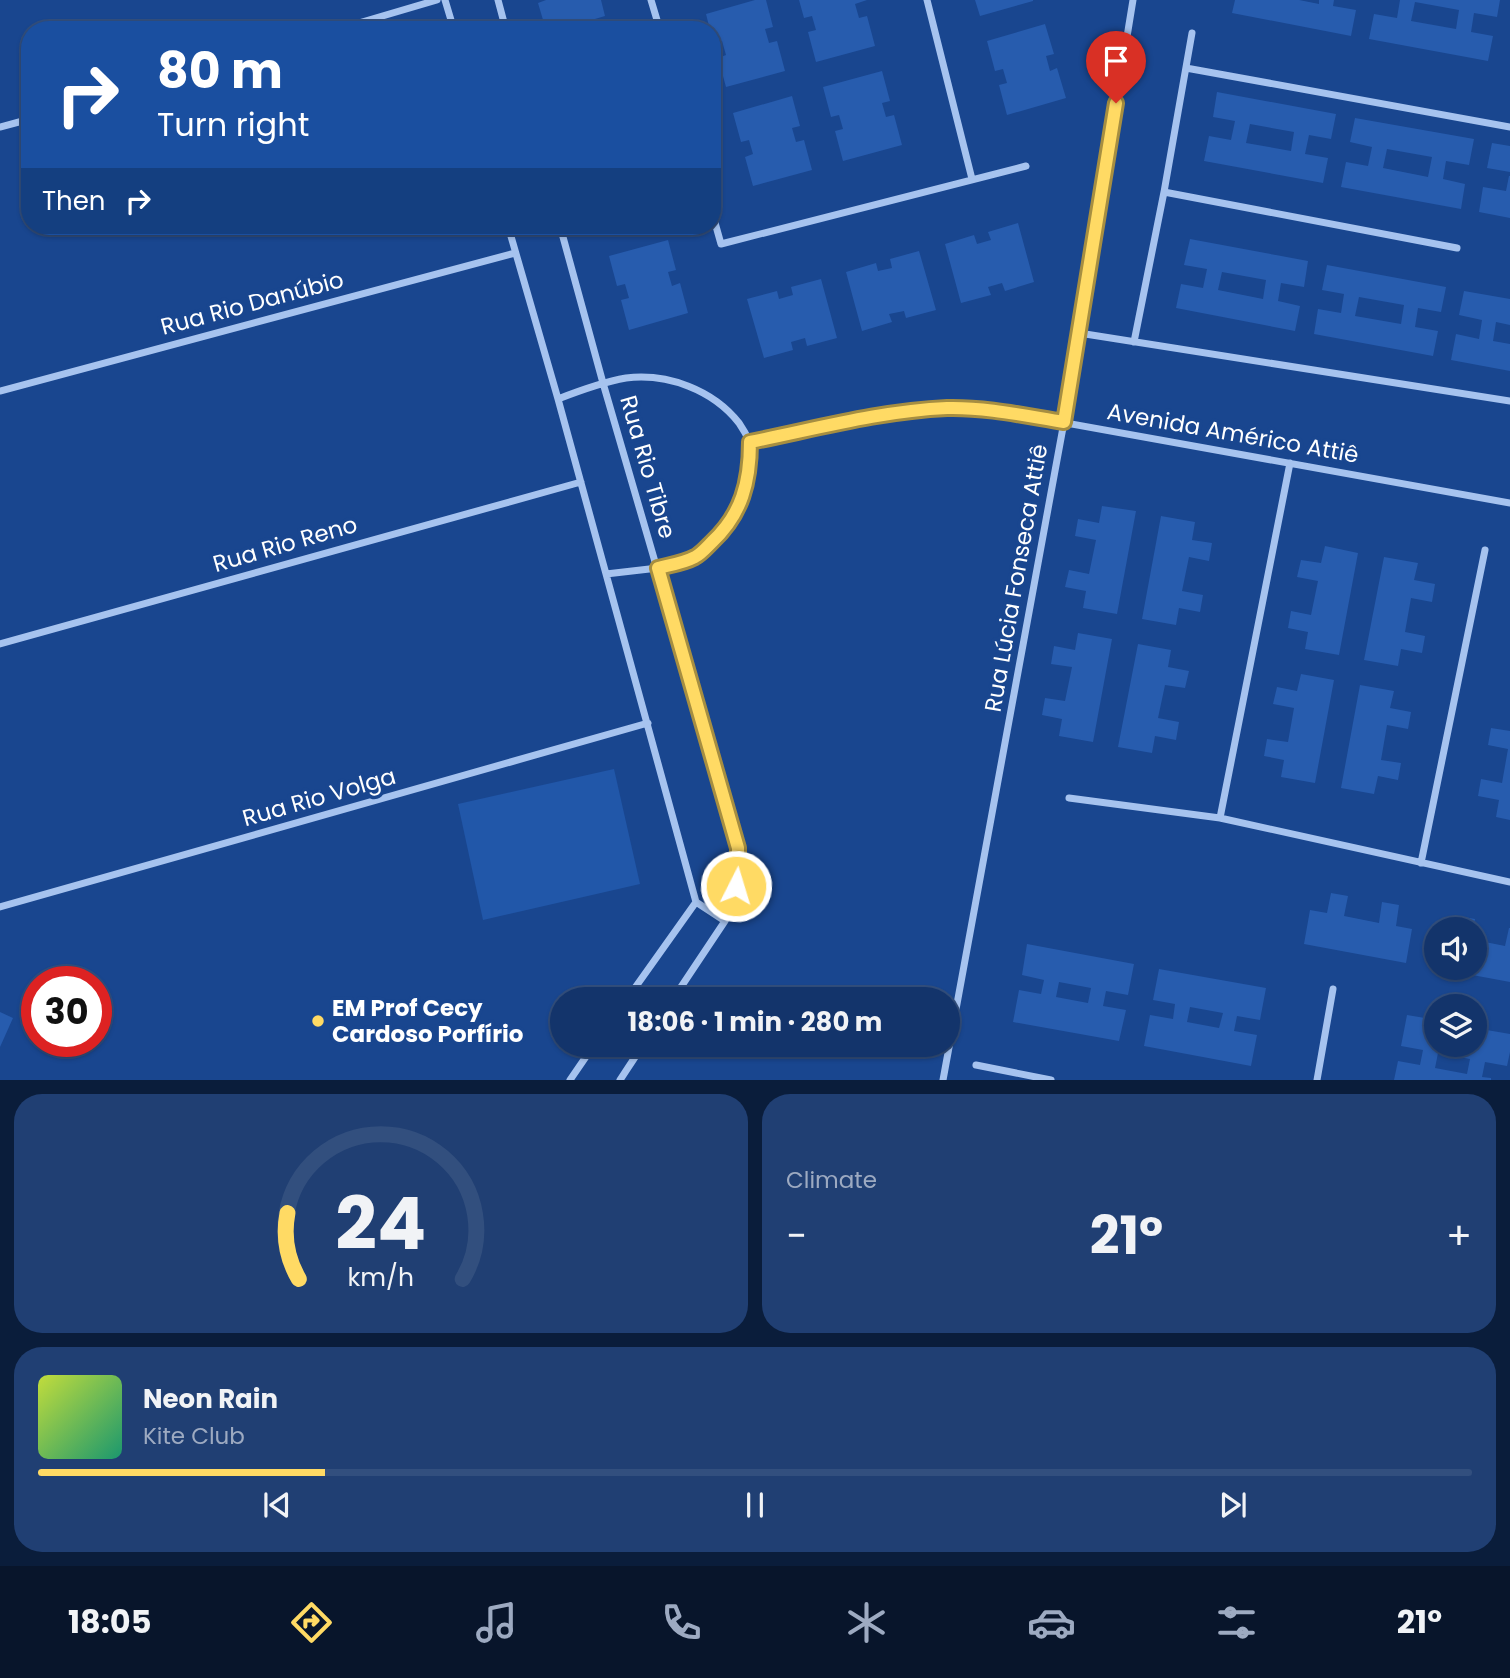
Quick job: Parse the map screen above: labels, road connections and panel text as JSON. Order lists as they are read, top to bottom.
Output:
{
  "streets": {
    "street": [
      "Rua Rio Danúbio",
      "Avenida Américo Attiê",
      "Rua Rio Tibre",
      "Rua Rio Reno",
      "Rua Lúcia Fonseca Attiê",
      "Rua Rio Volga"
    ]
  },
  "crossings": [
    ["Avenida Américo Attiê", "Rua Lúcia Fonseca Attiê"]
  ],
  "places": ["EM Prof Cecy Cardoso Porfírio"],
  "page": {
    "turn": ["80 m", "Turn right"],
    "then": "Then",
    "limit": "30",
    "trip": "18:06 · 1 min · 280 m",
    "tile": "Climate",
    "heat": ["−", "21°", "+"],
    "song": ["Neon Rain", "Kite Club"],
    "tabs": ["18:05", "21°"],
    "gauge": ["24", "km/h"]
  }
}
